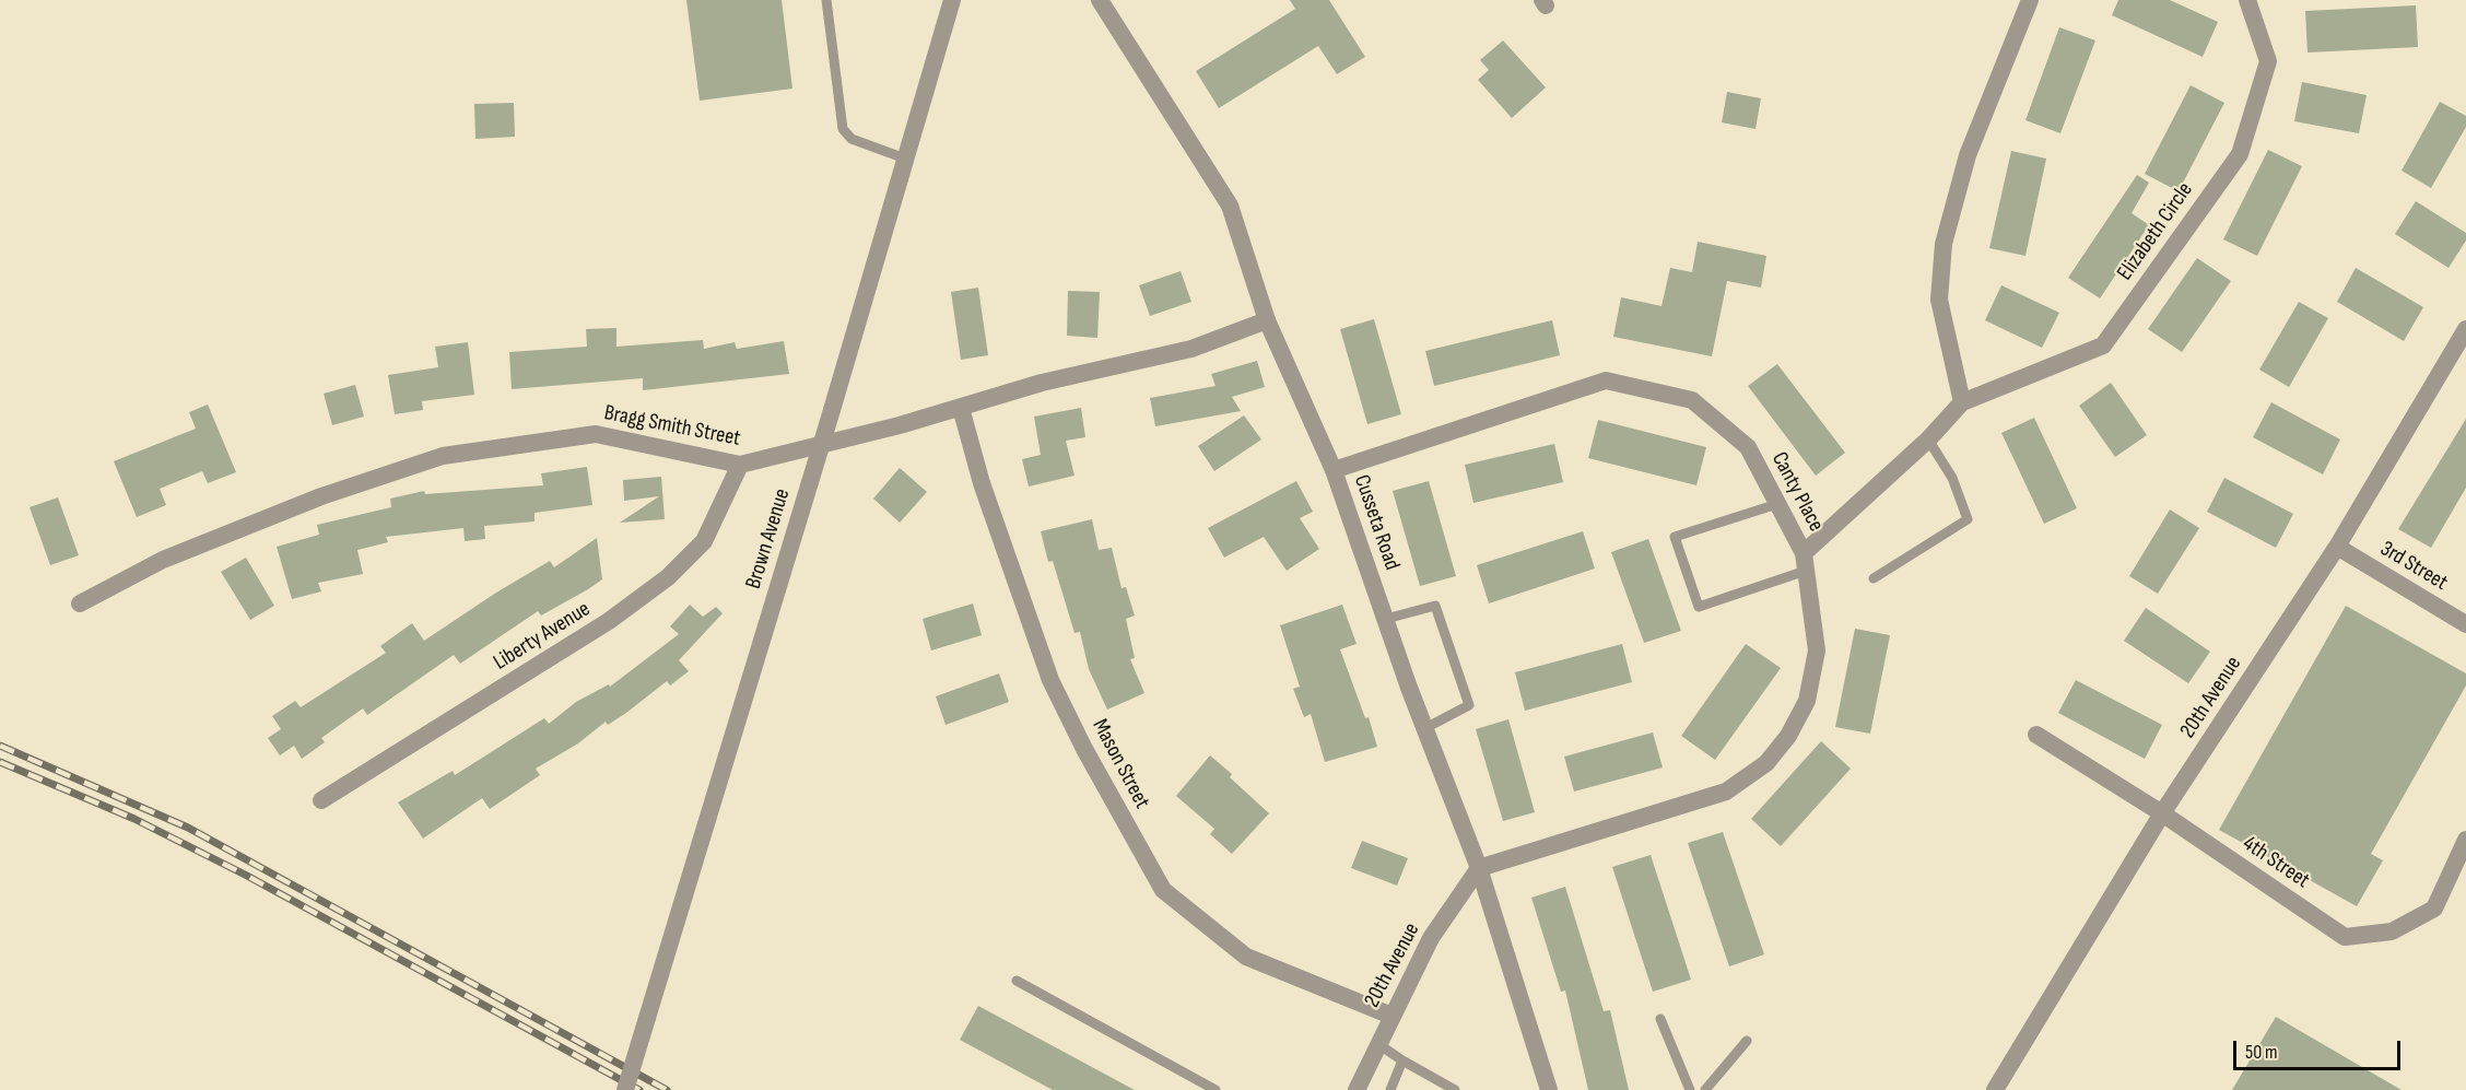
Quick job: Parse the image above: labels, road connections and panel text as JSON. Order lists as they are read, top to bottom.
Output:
{
  "streets": {
    "street": [
      "Elizabeth Circle",
      "Bragg Smith Street",
      "Canty Place",
      "Cusseta Road",
      "Brown Avenue",
      "3rd Street",
      "Liberty Avenue",
      "20th Avenue",
      "Mason Street",
      "4th Street"
    ]
  },
  "crossings": [
    ["Elizabeth Circle", "Canty Place"],
    ["Bragg Smith Street", "Cusseta Road"],
    ["Bragg Smith Street", "Liberty Avenue"],
    ["Bragg Smith Street", "Mason Street"],
    ["Canty Place", "Cusseta Road"],
    ["Canty Place", "20th Avenue"],
    ["Cusseta Road", "20th Avenue"],
    ["3rd Street", "20th Avenue"],
    ["20th Avenue", "Mason Street"],
    ["20th Avenue", "4th Street"]
  ],
  "scale_bar": "50 m"
}
